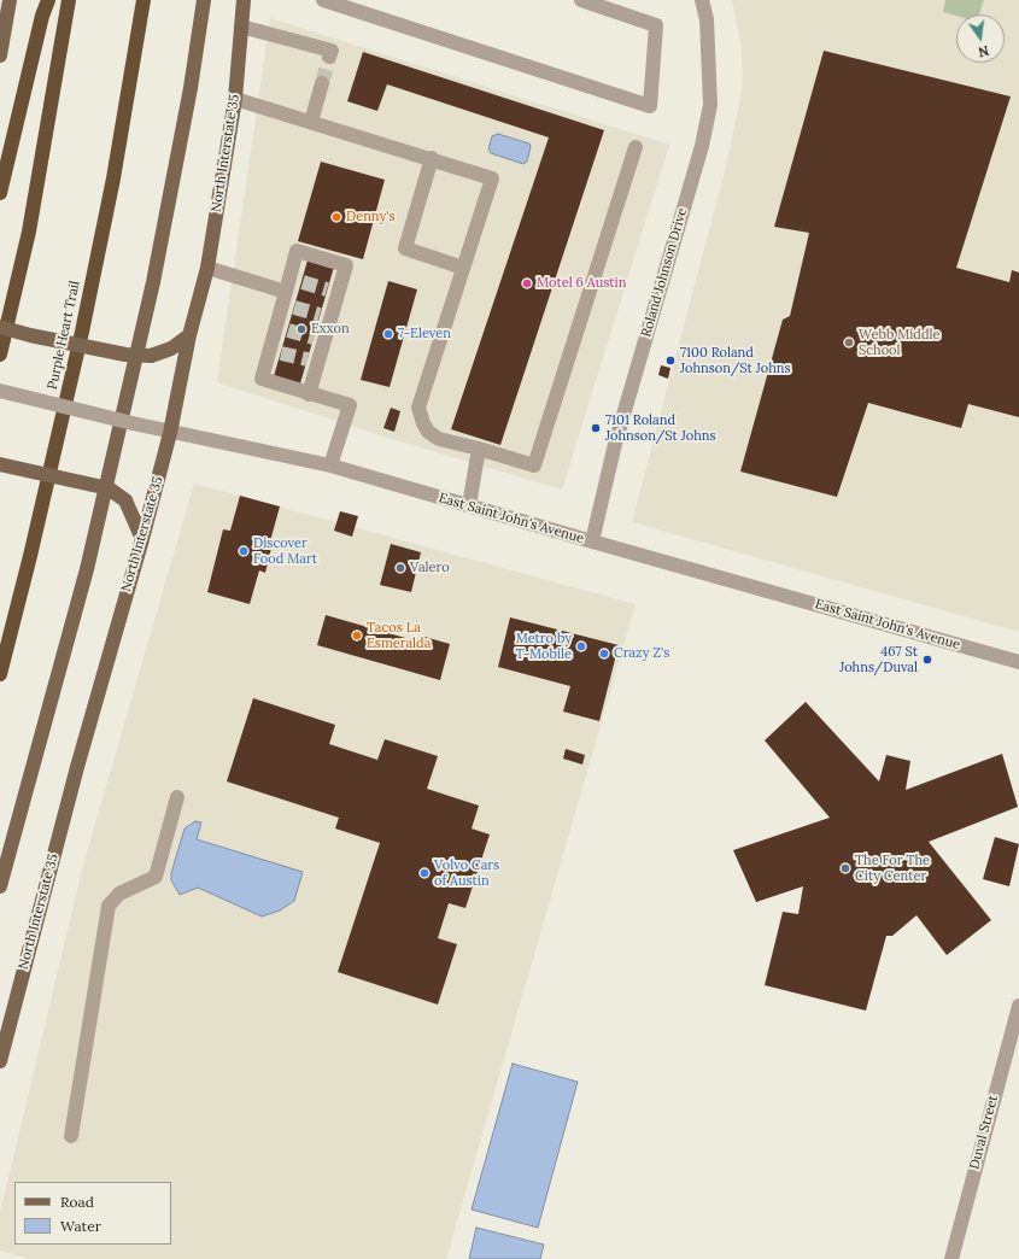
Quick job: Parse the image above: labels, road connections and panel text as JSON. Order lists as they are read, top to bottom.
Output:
{
  "streets": {
    "highway": ["Purple Heart Trail"],
    "main road": ["North Interstate 35"],
    "street": ["Roland Johnson Drive", "East Saint John's Avenue", "Duval Street"]
  },
  "crossings": [
    ["North Interstate 35", "East Saint John's Avenue"],
    ["Roland Johnson Drive", "East Saint John's Avenue"]
  ],
  "places": [
    "Denny's",
    "Motel 6 Austin",
    "Exxon",
    "7-Eleven",
    "Webb Middle School",
    "7100 Roland Johnson/St Johns",
    "7101 Roland Johnson/St Johns",
    "Discover Food Mart",
    "Valero",
    "Tacos La Esmeralda",
    "Metro by T-Mobile",
    "Crazy Z's",
    "467 St Johns/Duval",
    "The For The City Center",
    "Volvo Cars of Austin"
  ],
  "legend": ["Road", "Water"],
  "north": "bottom"
}
